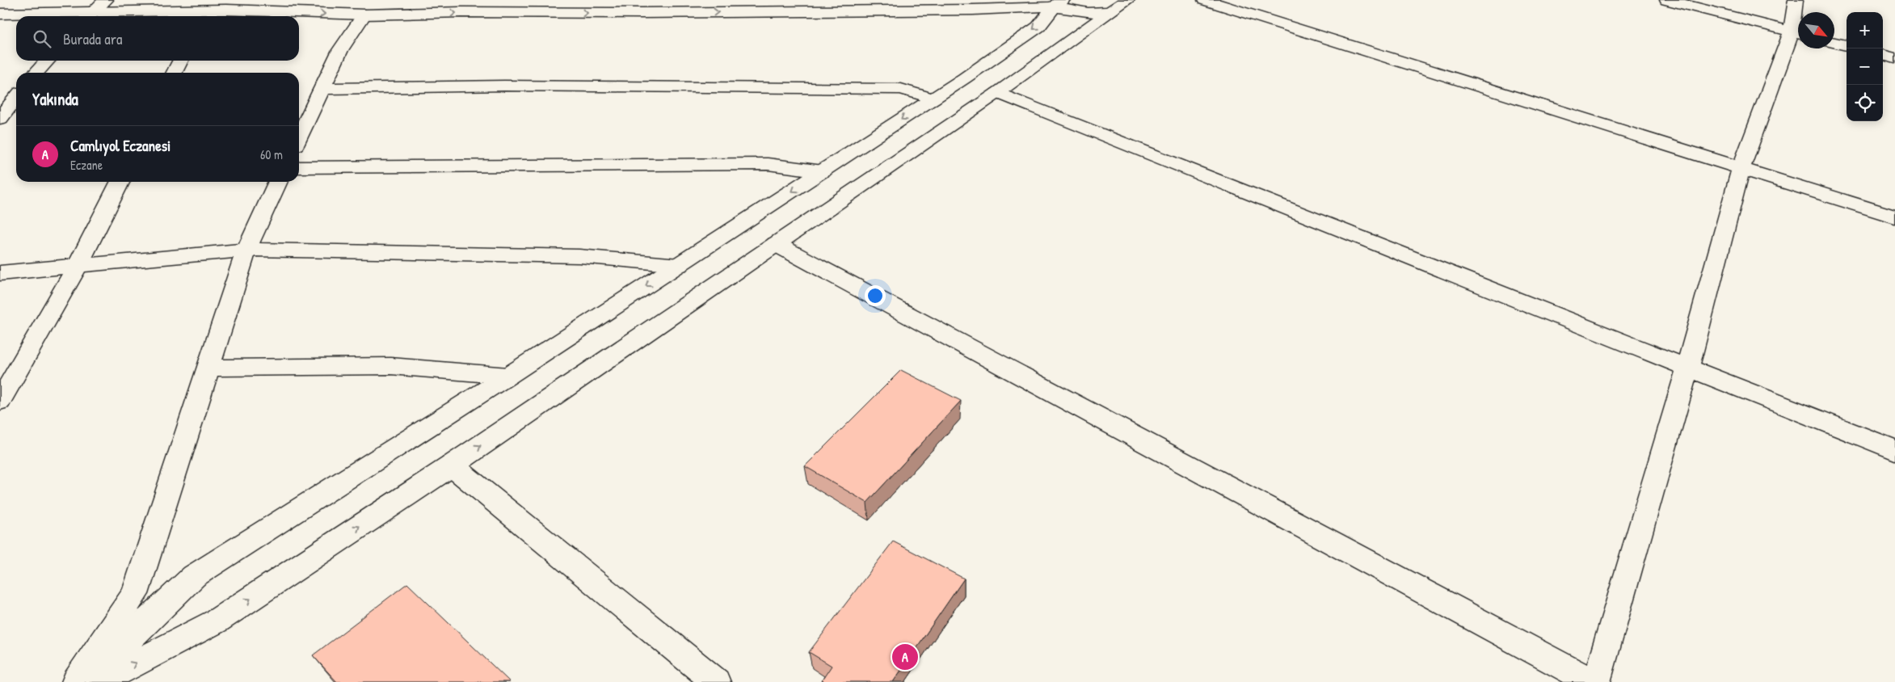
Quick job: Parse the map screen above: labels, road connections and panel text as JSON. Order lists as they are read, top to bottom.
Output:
{
  "north": "bottom right",
  "page": {
    "map_buttons": ["+", "−"],
    "search": "Burada ara",
    "heading": "Yakında",
    "list": [
      {
        "mark": "A",
        "name": "Camlıyol Eczanesi",
        "note": "Eczane",
        "value": "60 m"
      }
    ],
    "pins": "A"
  }
}
